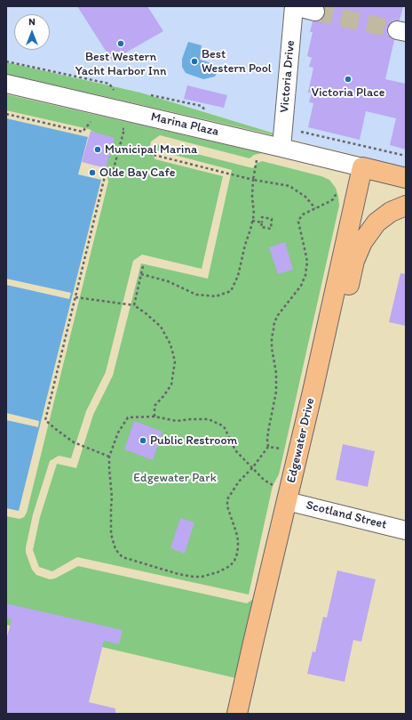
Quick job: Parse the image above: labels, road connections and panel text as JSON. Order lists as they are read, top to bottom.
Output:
{
  "streets": {
    "main road": ["Edgewater Drive"],
    "street": ["Victoria Drive", "Marina Plaza", "Scotland Street"]
  },
  "crossings": [
    ["Victoria Drive", "Marina Plaza"],
    ["Marina Plaza", "Edgewater Drive"],
    ["Edgewater Drive", "Scotland Street"]
  ],
  "parks": ["Edgewater Park"],
  "places": [
    "Best Western Yacht Harbor Inn",
    "Best Western Pool",
    "Victoria Place",
    "Municipal Marina",
    "Olde Bay Cafe",
    "Public Restroom"
  ],
  "north": "top"
}
